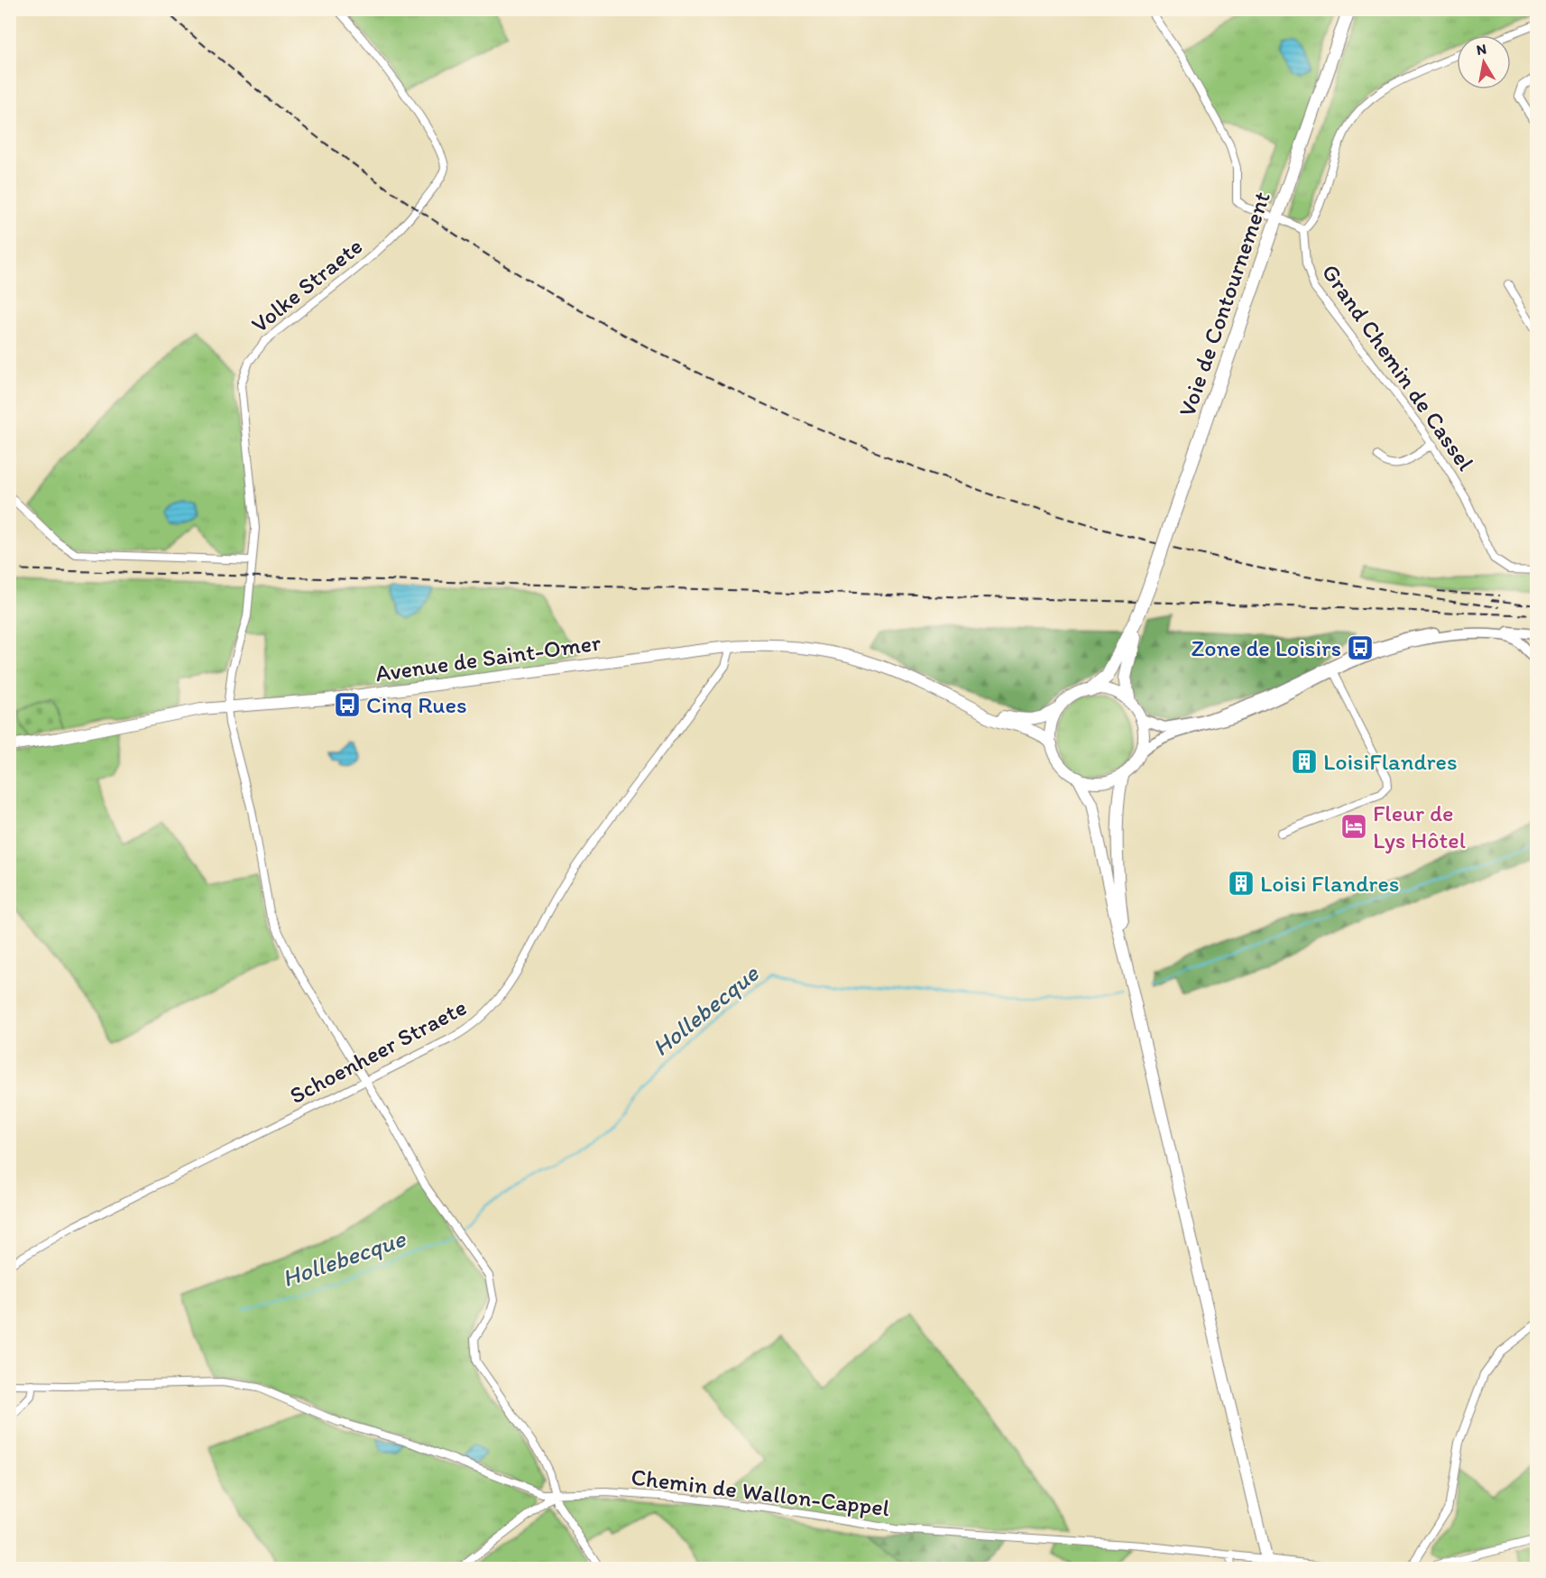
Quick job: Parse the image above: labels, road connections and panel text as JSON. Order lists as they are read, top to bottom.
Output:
{
  "streets": {
    "highway": ["Voie de Contournement"],
    "main road": ["Avenue de Saint-Omer"],
    "street": [
      "Volke Straete",
      "Grand Chemin de Cassel",
      "Schoenheer Straete",
      "Chemin de Wallon-Cappel"
    ]
  },
  "crossings": [
    ["Volke Straete", "Avenue de Saint-Omer"],
    ["Volke Straete", "Schoenheer Straete"],
    ["Volke Straete", "Chemin de Wallon-Cappel"],
    ["Voie de Contournement", "Avenue de Saint-Omer"],
    ["Avenue de Saint-Omer", "Schoenheer Straete"]
  ],
  "water": ["Hollebecque"],
  "places": {
    "bus stop": ["Zone de Loisirs", "Cinq Rues"],
    "building": ["LoisiFlandres", "Loisi Flandres"],
    "hotel": ["Fleur de Lys Hôtel"]
  },
  "north": "top"
}
